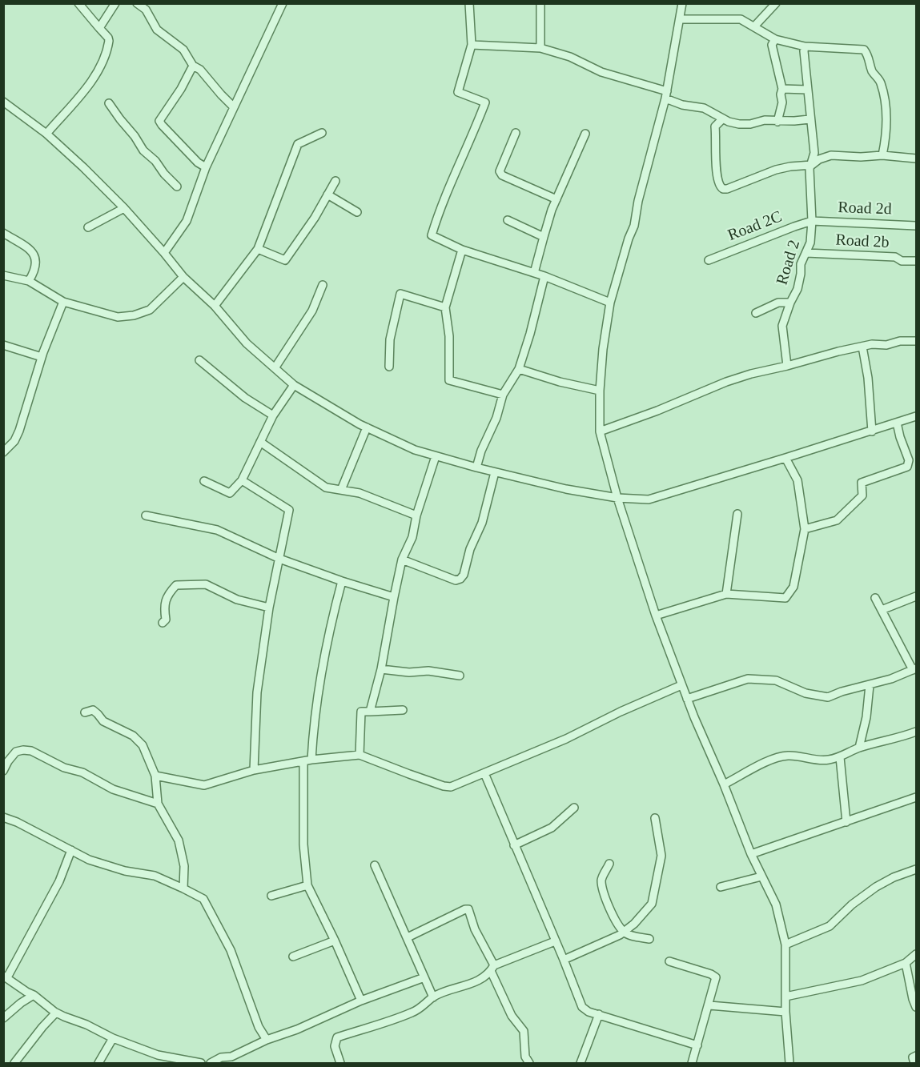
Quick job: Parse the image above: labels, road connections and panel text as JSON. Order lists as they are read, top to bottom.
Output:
{
  "streets": {
    "street": [
      "Road 2d",
      "Road 2C",
      "Road 2b",
      "Road 2"
    ]
  },
  "crossings": [
    ["Road 2d", "Road 2C"],
    ["Road 2d", "Road 2"],
    ["Road 2C", "Road 2"],
    ["Road 2b", "Road 2"]
  ]
}
